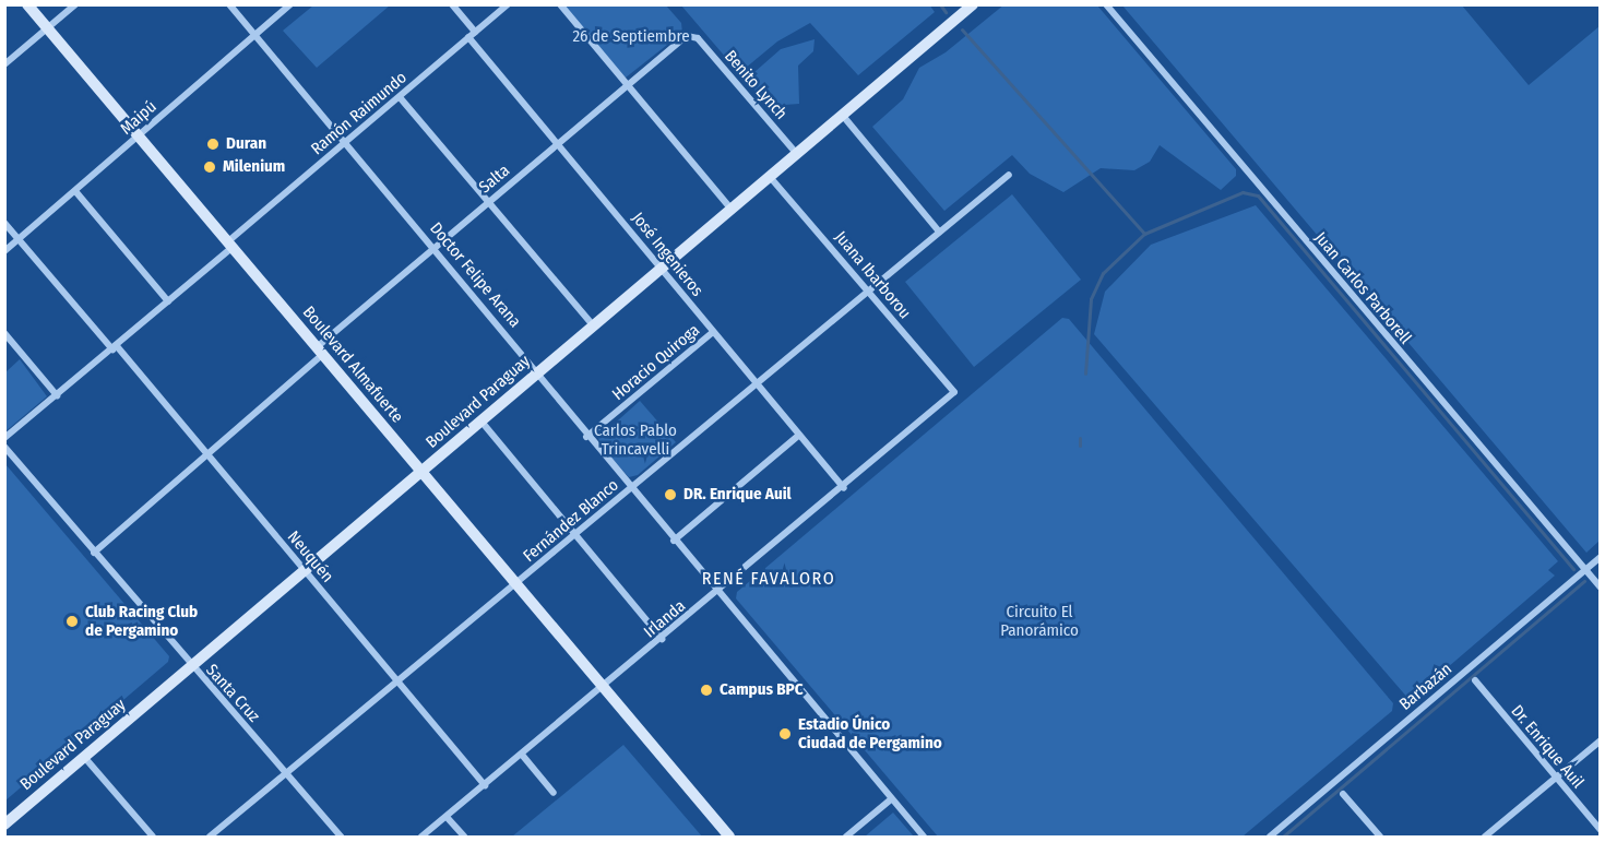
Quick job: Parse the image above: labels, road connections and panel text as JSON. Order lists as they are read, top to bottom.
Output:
{
  "streets": {
    "main road": ["Boulevard Almafuerte", "Boulevard Paraguay"],
    "street": [
      "Benito Lynch",
      "Ramón Raimundo",
      "Maipú",
      "Salta",
      "José Ingenieros",
      "Doctor Felipe Arana",
      "Juana Ibarborou",
      "Juan Carlos Parborell",
      "Horacio Quiroga",
      "Fernández Blanco",
      "Neuquén",
      "Irlanda",
      "Barbazán",
      "Santa Cruz",
      "Dr. Enrique Auil"
    ]
  },
  "crossings": [
    ["Benito Lynch", "Salta"],
    ["Benito Lynch", "Boulevard Paraguay"],
    ["Ramón Raimundo", "José Ingenieros"],
    ["Ramón Raimundo", "Doctor Felipe Arana"],
    ["Ramón Raimundo", "Boulevard Almafuerte"],
    ["Ramón Raimundo", "Neuquén"],
    ["Maipú", "Doctor Felipe Arana"],
    ["Maipú", "Boulevard Almafuerte"],
    ["Maipú", "Neuquén"],
    ["Salta", "José Ingenieros"],
    ["Salta", "Doctor Felipe Arana"],
    ["Salta", "Boulevard Almafuerte"],
    ["Salta", "Neuquén"],
    ["Salta", "Santa Cruz"],
    ["José Ingenieros", "Horacio Quiroga"],
    ["José Ingenieros", "Boulevard Paraguay"],
    ["José Ingenieros", "Fernández Blanco"],
    ["José Ingenieros", "Irlanda"],
    ["Doctor Felipe Arana", "Horacio Quiroga"],
    ["Doctor Felipe Arana", "Boulevard Paraguay"],
    ["Doctor Felipe Arana", "Fernández Blanco"],
    ["Doctor Felipe Arana", "Irlanda"],
    ["Juana Ibarborou", "Boulevard Paraguay"],
    ["Juana Ibarborou", "Fernández Blanco"],
    ["Juana Ibarborou", "Irlanda"],
    ["Juan Carlos Parborell", "Barbazán"],
    ["Boulevard Almafuerte", "Boulevard Paraguay"],
    ["Boulevard Almafuerte", "Fernández Blanco"],
    ["Boulevard Almafuerte", "Irlanda"],
    ["Boulevard Paraguay", "Neuquén"],
    ["Boulevard Paraguay", "Santa Cruz"],
    ["Fernández Blanco", "Neuquén"],
    ["Fernández Blanco", "Santa Cruz"],
    ["Neuquén", "Irlanda"]
  ],
  "districts": ["RENÉ FAVALORO"],
  "parks": ["26 de Septiembre", "Carlos Pablo Trincavelli", "Circuito El Panorámico"],
  "places": [
    "Duran",
    "Milenium",
    "DR. Enrique Auil",
    "Club Racing Club de Pergamino",
    "Campus BPC",
    "Estadio Único Ciudad de Pergamino"
  ]
}
